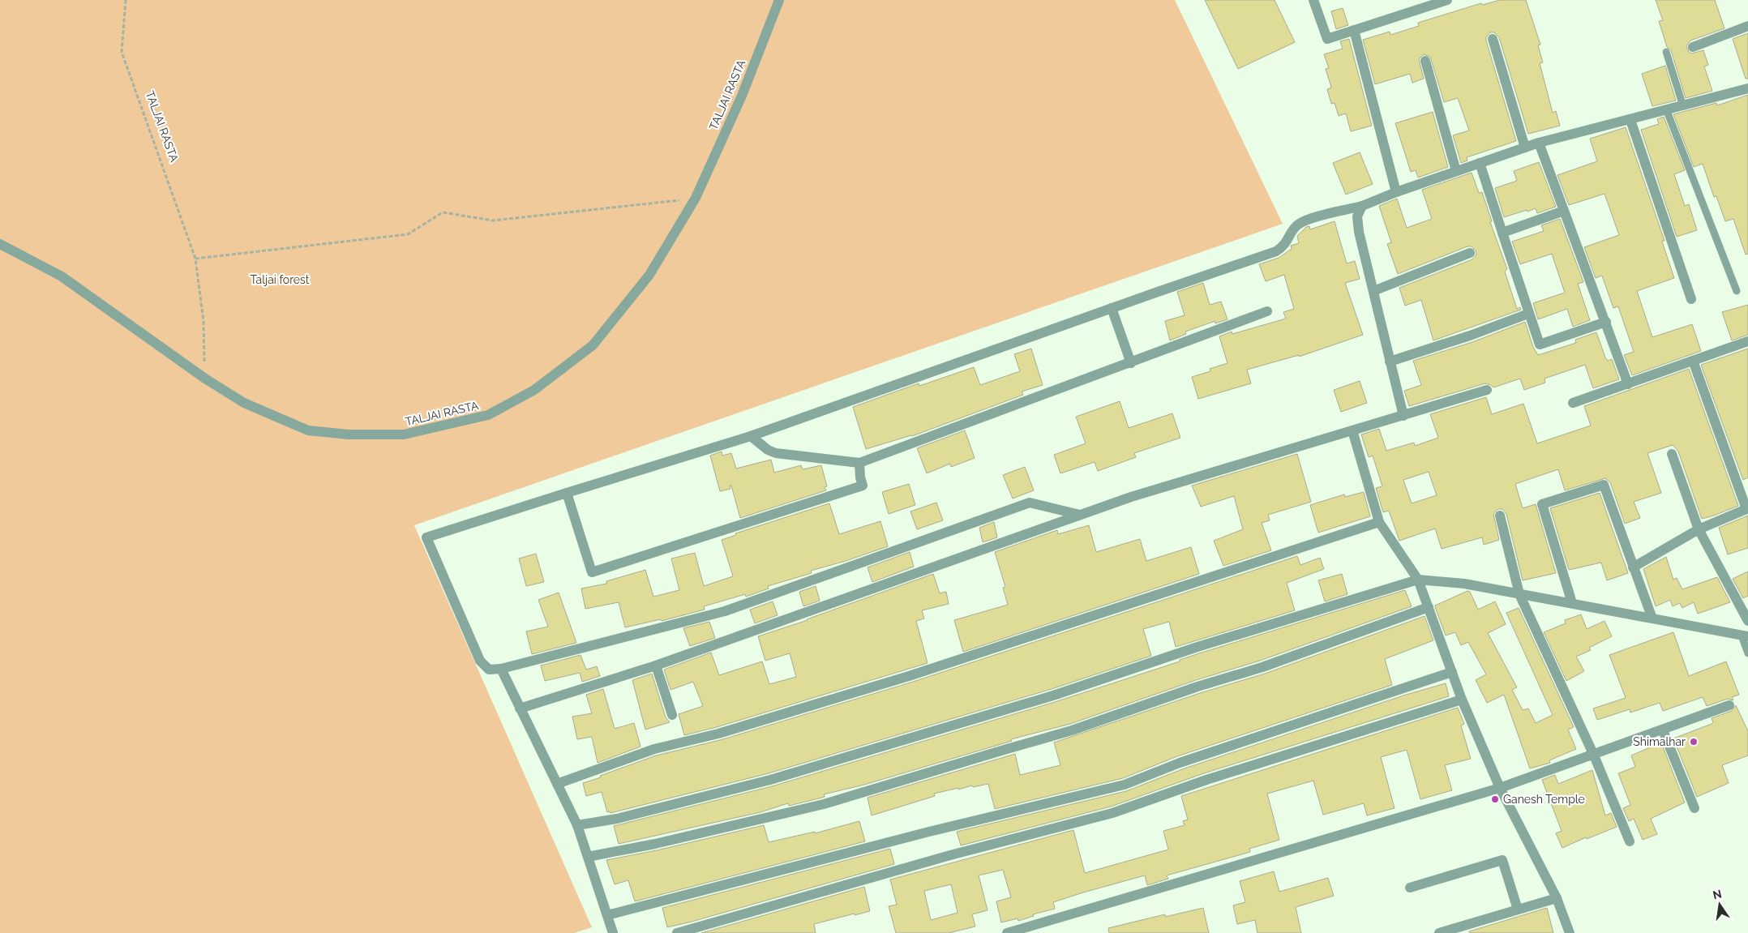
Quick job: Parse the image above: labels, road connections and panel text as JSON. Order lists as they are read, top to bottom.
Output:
{
  "streets": {
    "street": ["TALJAI RASTA"]
  },
  "parks": ["Taljai forest"],
  "places": ["Shimalhar", "Ganesh Temple"],
  "north": "top"
}
